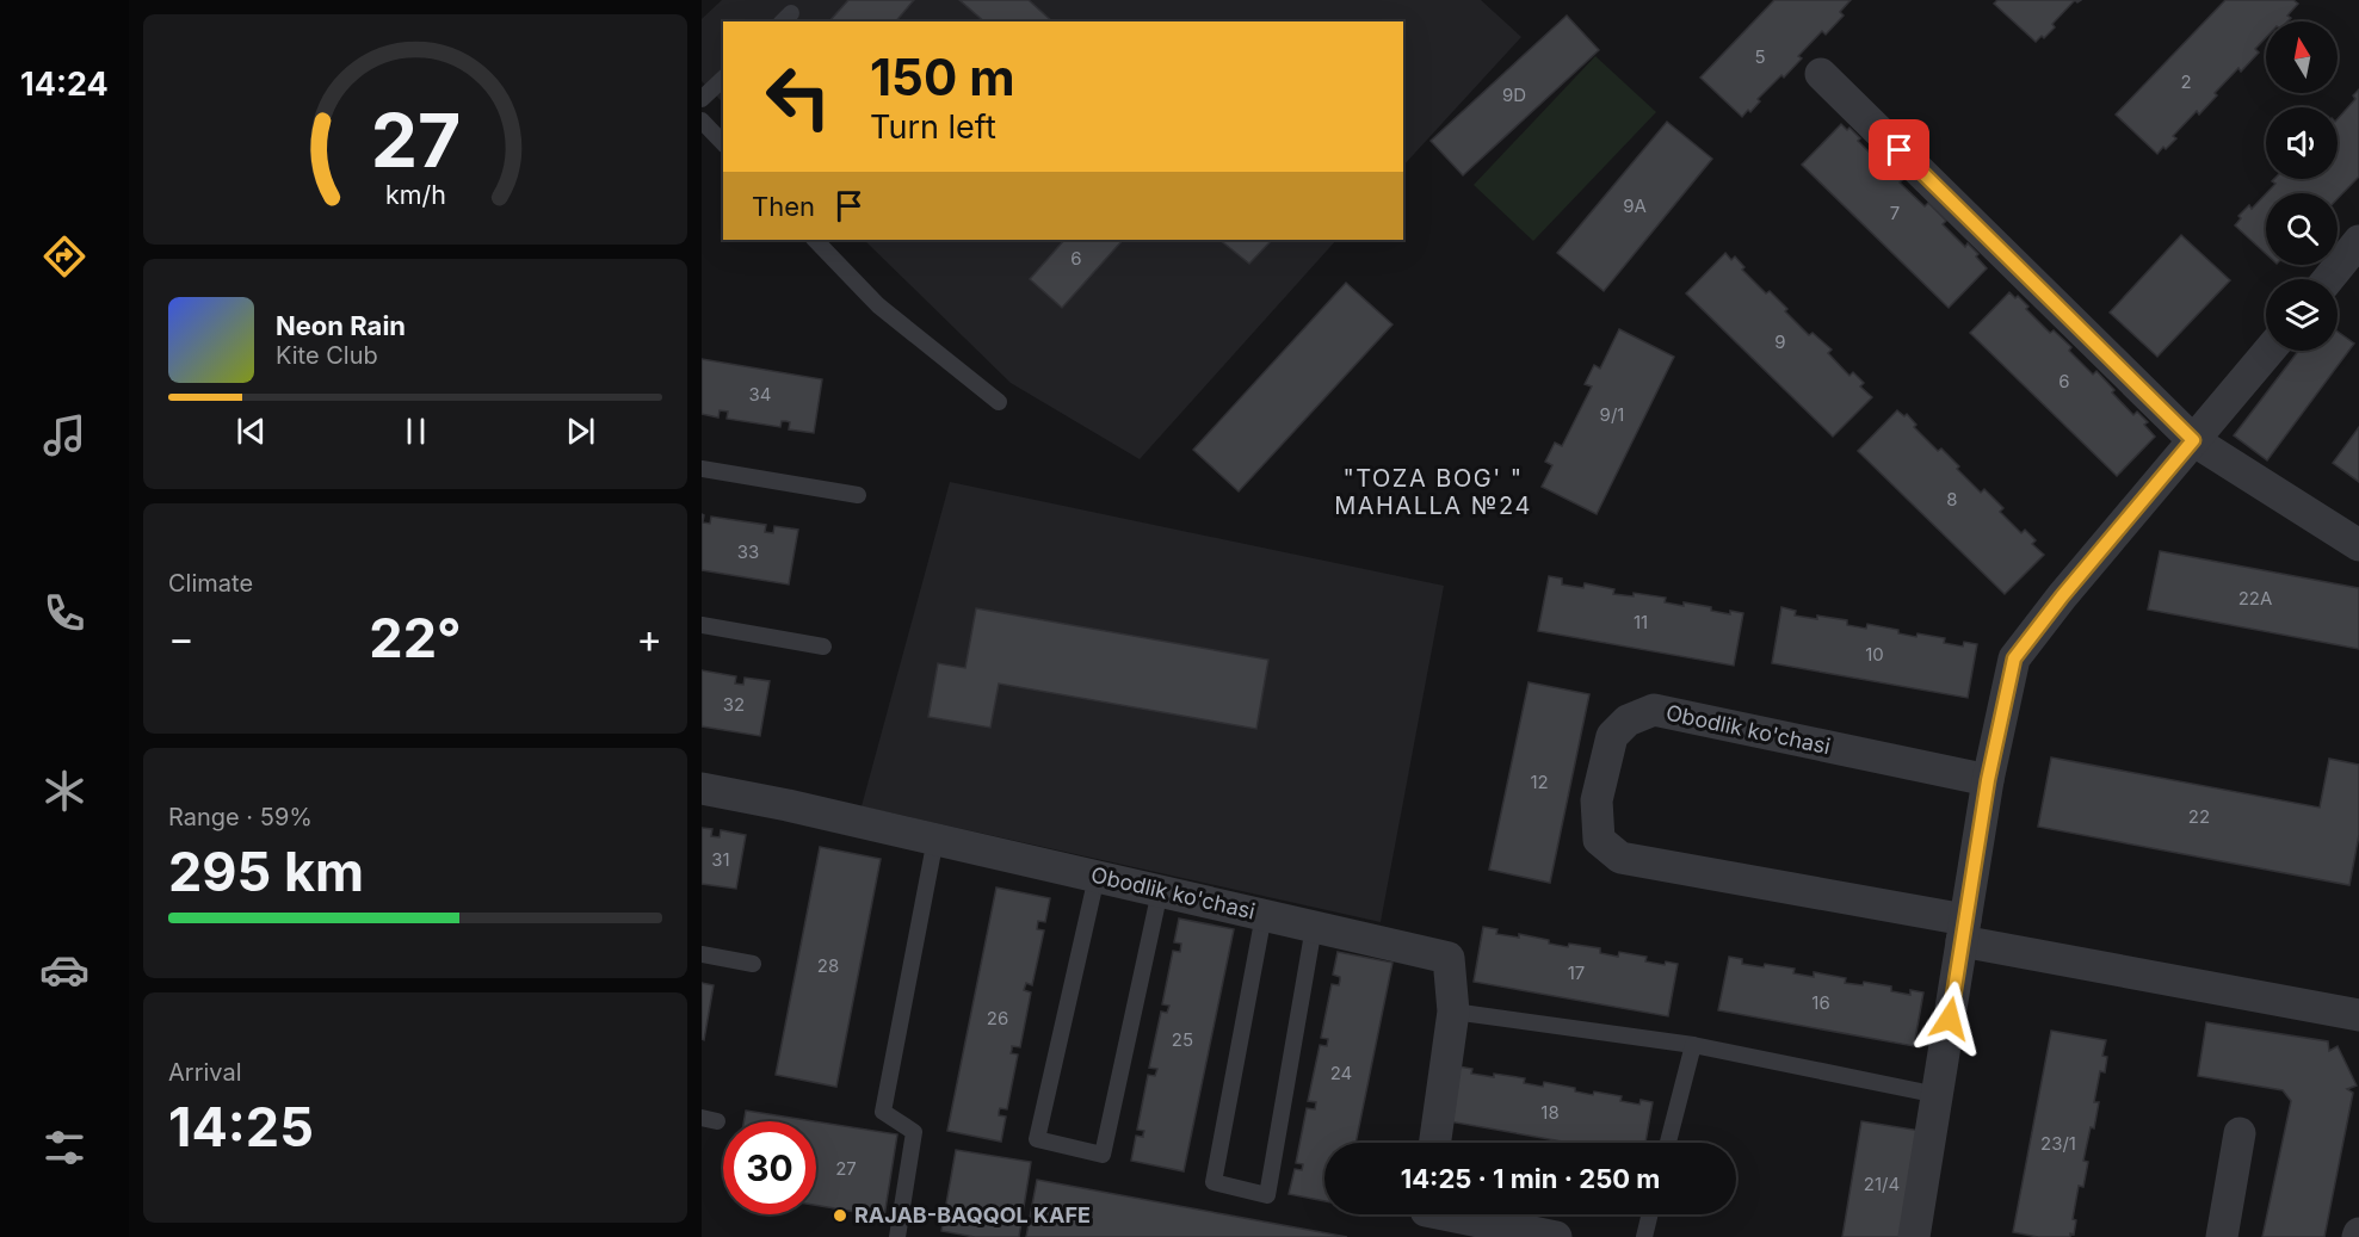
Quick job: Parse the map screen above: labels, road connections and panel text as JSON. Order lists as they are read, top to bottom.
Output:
{
  "streets": {
    "street": ["Obodlik ko'chasi"]
  },
  "districts": ["\"TOZA BOG' \" MAHALLA №24"],
  "places": ["RAJAB-BAQQOL KAFE"],
  "house_numbers": [
    "5",
    "2",
    "9D",
    "9A",
    "7",
    "6",
    "9",
    "6",
    "34",
    "9/1",
    "8",
    "33",
    "22A",
    "11",
    "10",
    "32",
    "12",
    "22",
    "31",
    "28",
    "17",
    "16",
    "26",
    "25",
    "24",
    "18",
    "23/1",
    "27",
    "21/4"
  ],
  "north": "top",
  "page": {
    "tabs": "14:24",
    "turn": ["150 m", "Turn left"],
    "then": "Then",
    "song": ["Neon Rain", "Kite Club"],
    "tile": [
      "Climate",
      ["Range · 59%", "295 km"],
      ["Arrival", "14:25"]
    ],
    "heat": ["−", "22°", "+"],
    "limit": "30",
    "trip": "14:25 · 1 min · 250 m",
    "gauge": ["27", "km/h"]
  }
}
